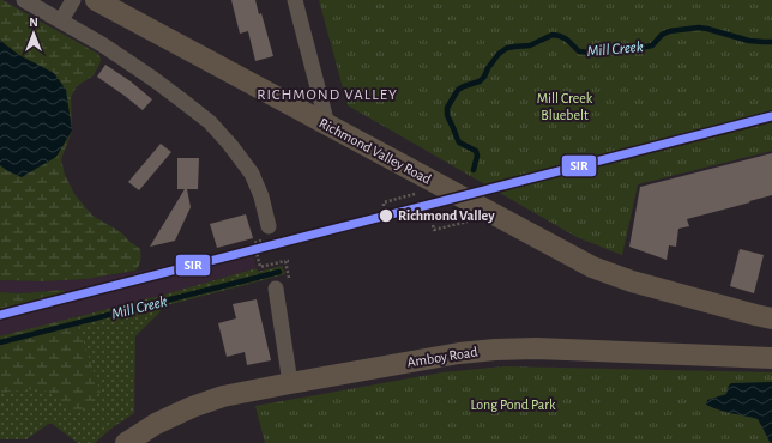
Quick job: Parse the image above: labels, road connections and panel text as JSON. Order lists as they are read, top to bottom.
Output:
{
  "streets": {
    "street": ["Richmond Valley Road", "Amboy Road"]
  },
  "districts": ["RICHMOND VALLEY"],
  "water": ["Mill Creek"],
  "parks": ["Mill Creek Bluebelt", "Long Pond Park"],
  "places": ["Richmond Valley"],
  "lines": ["transit line SIR"],
  "north": "top"
}
